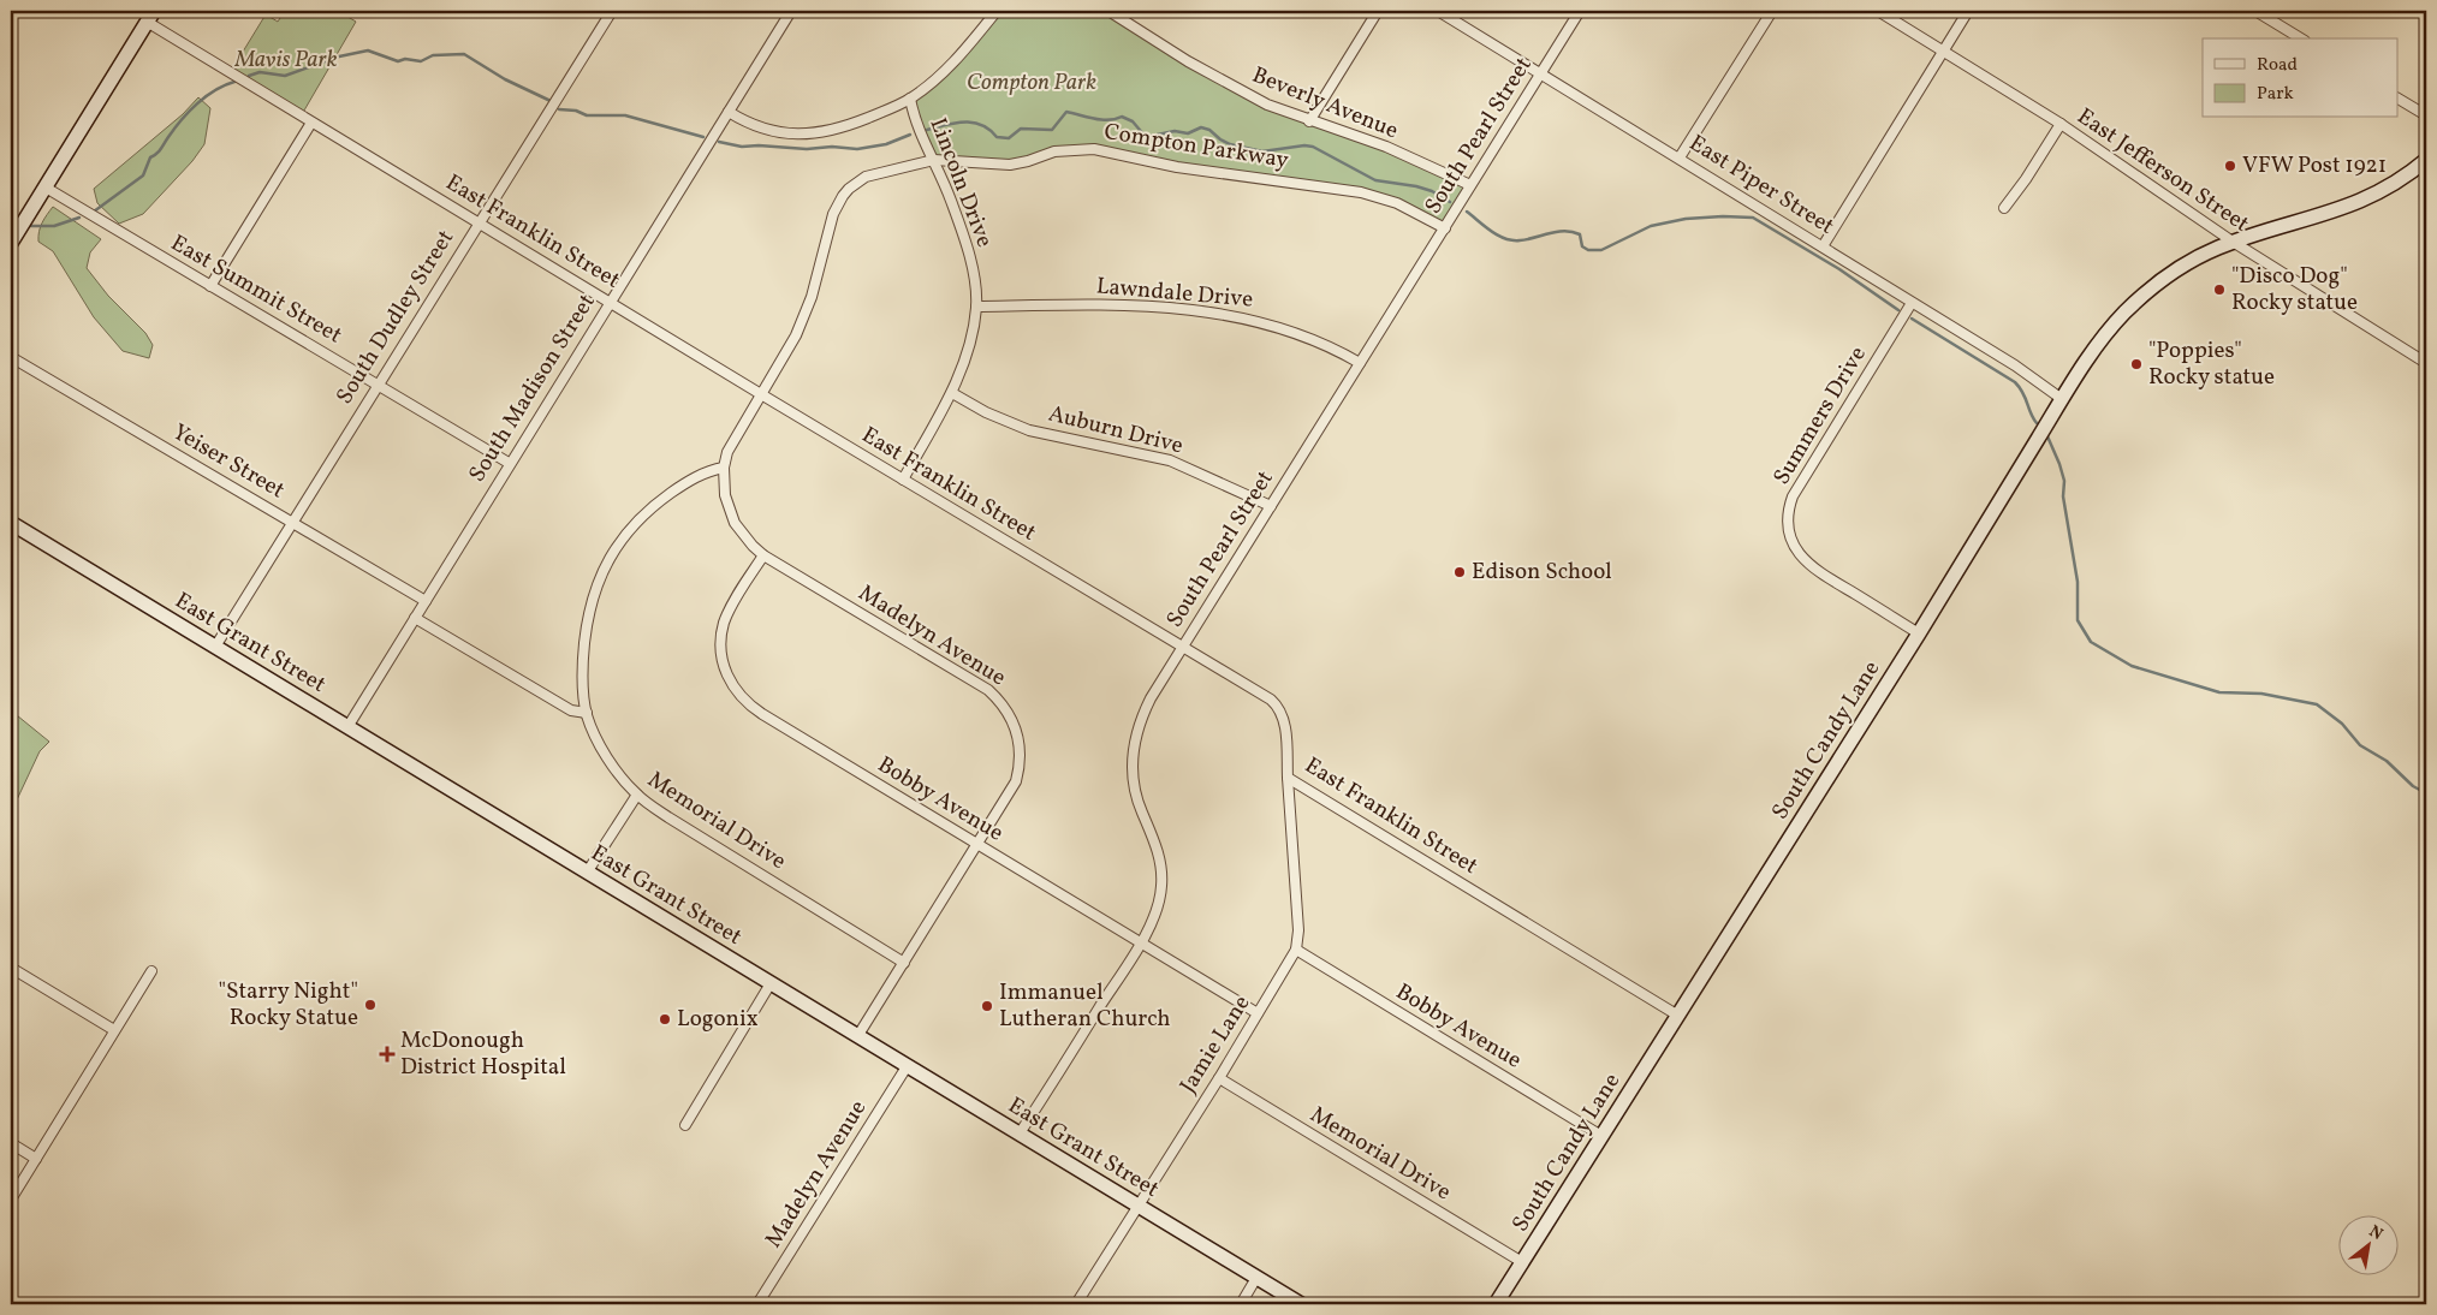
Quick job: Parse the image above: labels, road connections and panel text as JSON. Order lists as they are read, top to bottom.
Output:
{
  "streets": {
    "main road": ["East Grant Street", "South Candy Lane"],
    "street": [
      "Beverly Avenue",
      "South Pearl Street",
      "Compton Parkway",
      "East Jefferson Street",
      "Lincoln Drive",
      "East Piper Street",
      "East Franklin Street",
      "East Summit Street",
      "Lawndale Drive",
      "South Dudley Street",
      "South Madison Street",
      "Summers Drive",
      "Auburn Drive",
      "Yeiser Street",
      "Madelyn Avenue",
      "Bobby Avenue",
      "Memorial Drive",
      "Jamie Lane"
    ]
  },
  "crossings": [
    ["Beverly Avenue", "South Pearl Street"],
    ["South Pearl Street", "Compton Parkway"],
    ["South Pearl Street", "East Piper Street"],
    ["South Pearl Street", "East Franklin Street"],
    ["South Pearl Street", "Lawndale Drive"],
    ["South Pearl Street", "Auburn Drive"],
    ["South Pearl Street", "East Grant Street"],
    ["South Pearl Street", "Bobby Avenue"],
    ["Compton Parkway", "Lincoln Drive"],
    ["East Jefferson Street", "South Candy Lane"],
    ["Lincoln Drive", "East Franklin Street"],
    ["Lincoln Drive", "Lawndale Drive"],
    ["Lincoln Drive", "Auburn Drive"],
    ["East Piper Street", "Summers Drive"],
    ["East Piper Street", "South Candy Lane"],
    ["East Franklin Street", "South Dudley Street"],
    ["East Franklin Street", "South Madison Street"],
    ["East Franklin Street", "Madelyn Avenue"],
    ["East Franklin Street", "South Candy Lane"],
    ["East Franklin Street", "Jamie Lane"],
    ["East Summit Street", "South Dudley Street"],
    ["East Summit Street", "South Madison Street"],
    ["South Dudley Street", "Yeiser Street"],
    ["South Dudley Street", "East Grant Street"],
    ["South Madison Street", "Yeiser Street"],
    ["South Madison Street", "East Grant Street"],
    ["Summers Drive", "South Candy Lane"],
    ["Madelyn Avenue", "East Grant Street"],
    ["Madelyn Avenue", "Bobby Avenue"],
    ["Madelyn Avenue", "Memorial Drive"],
    ["East Grant Street", "Jamie Lane"],
    ["South Candy Lane", "Bobby Avenue"],
    ["South Candy Lane", "Memorial Drive"],
    ["Bobby Avenue", "Jamie Lane"],
    ["Memorial Drive", "Jamie Lane"]
  ],
  "parks": ["Mavis Park", "Compton Park"],
  "places": {
    "other": [
      "VFW Post 1921",
      "\"Disco Dog\" Rocky statue",
      "\"Poppies\" Rocky statue",
      "Edison School",
      "\"Starry Night\" Rocky Statue",
      "Immanuel Lutheran Church",
      "Logonix"
    ],
    "health": ["McDonough District Hospital"]
  },
  "legend": ["Road", "Park"],
  "north": "top right"
}
